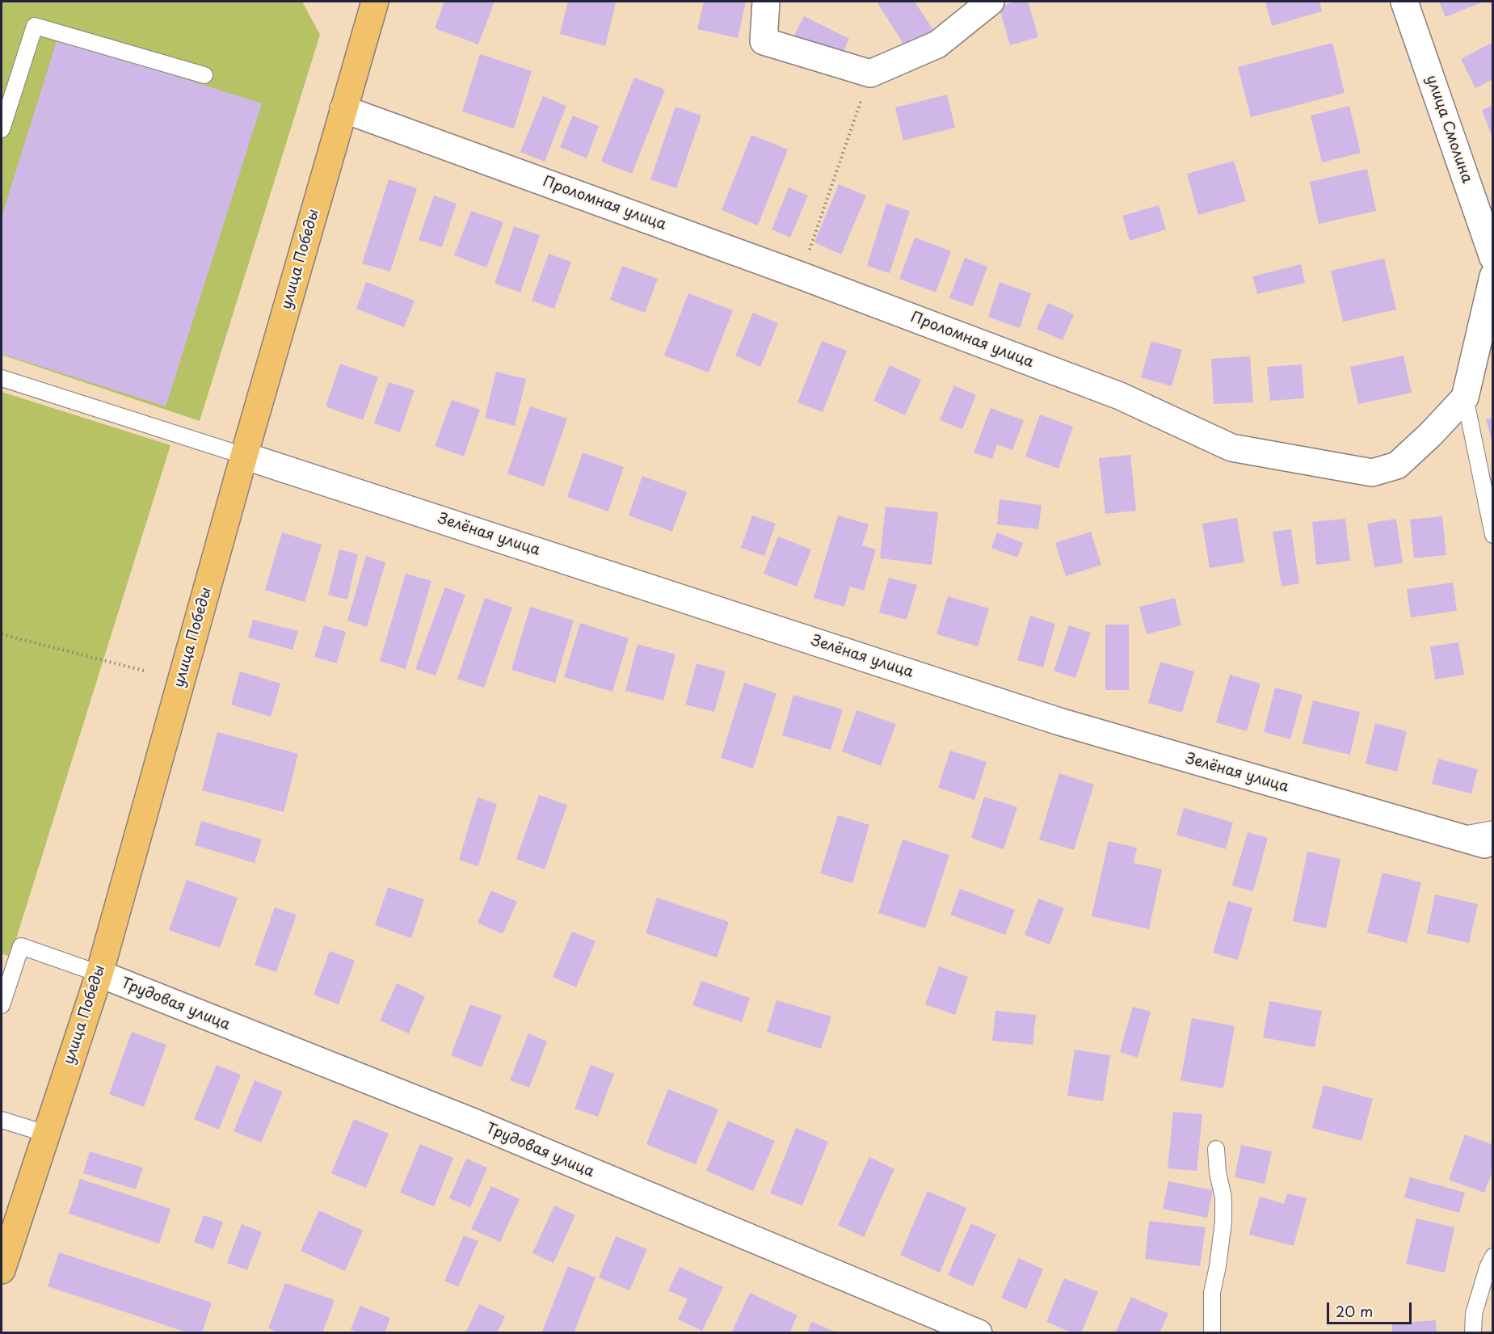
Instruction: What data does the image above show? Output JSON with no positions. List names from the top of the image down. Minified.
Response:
{"streets":{"main road":["улица Победы"],"street":["улица Смолина","Проломная улица","Зелёная улица","Трудовая улица"]},"crossings":[["Проломная улица","улица Победы"],["улица Победы","Зелёная улица"],["улица Победы","Трудовая улица"]],"scale_bar":"20 m"}
